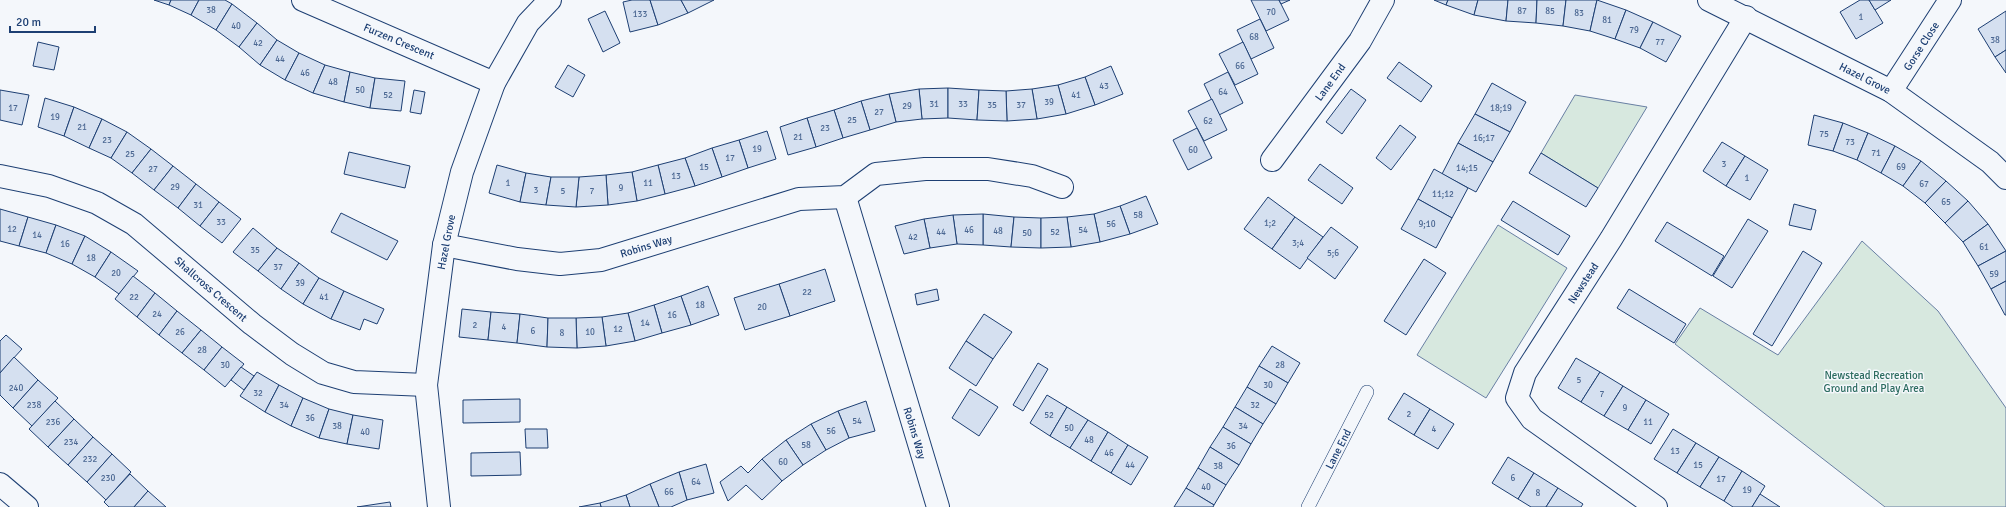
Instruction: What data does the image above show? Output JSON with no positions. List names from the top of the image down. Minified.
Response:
{"streets":{"street":["Furzen Crescent","Gorse Close","Hazel Grove","Lane End","Robins Way","Newstead","Shallcross Crescent"]},"crossings":[["Furzen Crescent","Hazel Grove"],["Gorse Close","Hazel Grove"],["Hazel Grove","Robins Way"],["Hazel Grove","Newstead"],["Hazel Grove","Shallcross Crescent"]],"parks":["Newstead Recreation Ground and Play Area"],"house_numbers":["38","87","85","70","83","133","1","81","40","79","68","38","77","42","44","66","46","48","43","50","64","52","41","39","31","33","35","37","29","17","18;19","27","19","25","62","21","23","75","21","16;17","23","73","19","60","71","25","17","3","15","69","14;15","27","13","1","1","11","67","29","9","3","5","7","11;12","65","31","58","33","1;2","56","9;10","12","46","54","48","44","52","50","14","42","3;4","16","61","35","5;6","18","37","20","59","39","22","22","41","18","20","24","16","14","2","4","12","6","26","10","8","28","30","28","5","30","240","32","7","238","34","32","9","2","52","36","54","236","11","38","34","50","4","56","40","48","234","58","36","13","46","232","60","44","15","38","230","6","17","64","40","19","66","8"],"scale_bar":"20 m"}
